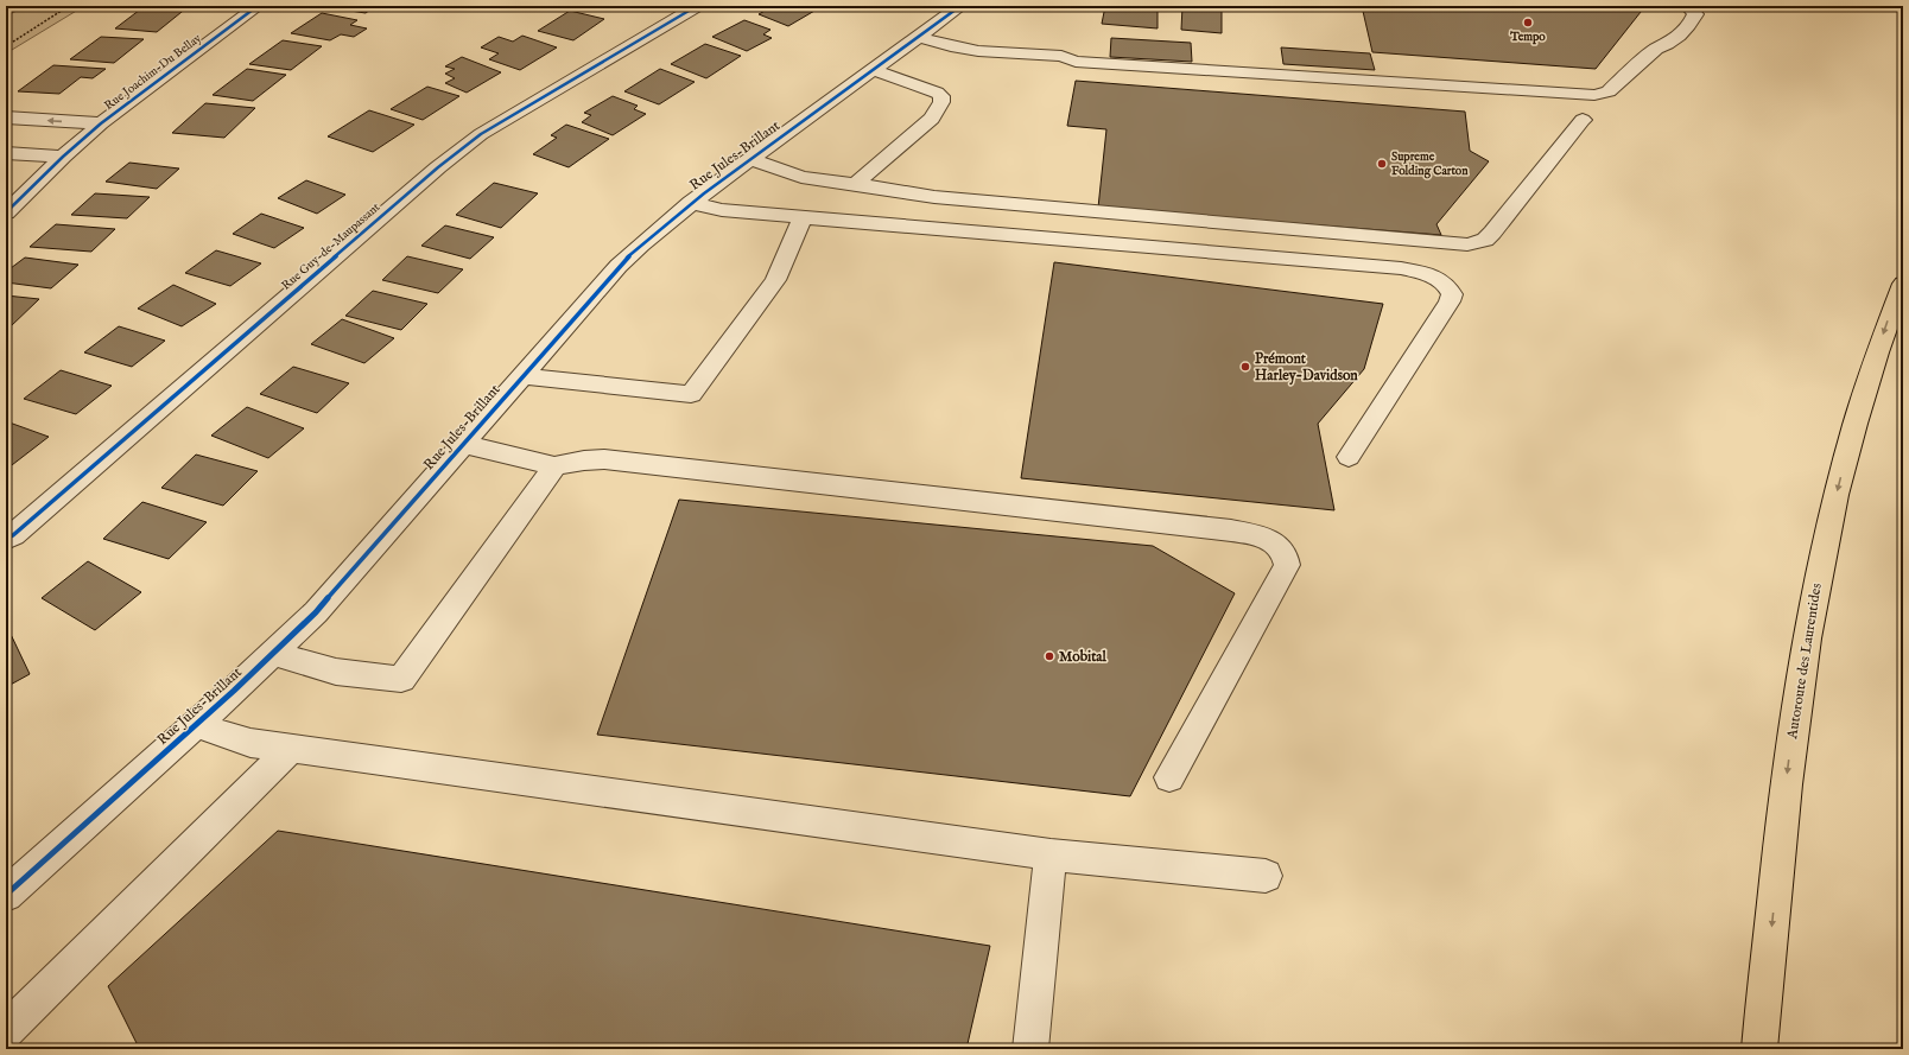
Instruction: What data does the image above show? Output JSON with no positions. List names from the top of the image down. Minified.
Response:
{"streets":{"highway":["Autoroute des Laurentides"],"street":["Rue Joachim-Du Bellay","Rue Jules-Brillant","Rue Guy-de-Maupassant"]},"one_way":["Autoroute des Laurentides"],"places":["Tempo","Supreme Folding Carton","Prémont Harley-Davidson","Mobital"]}
